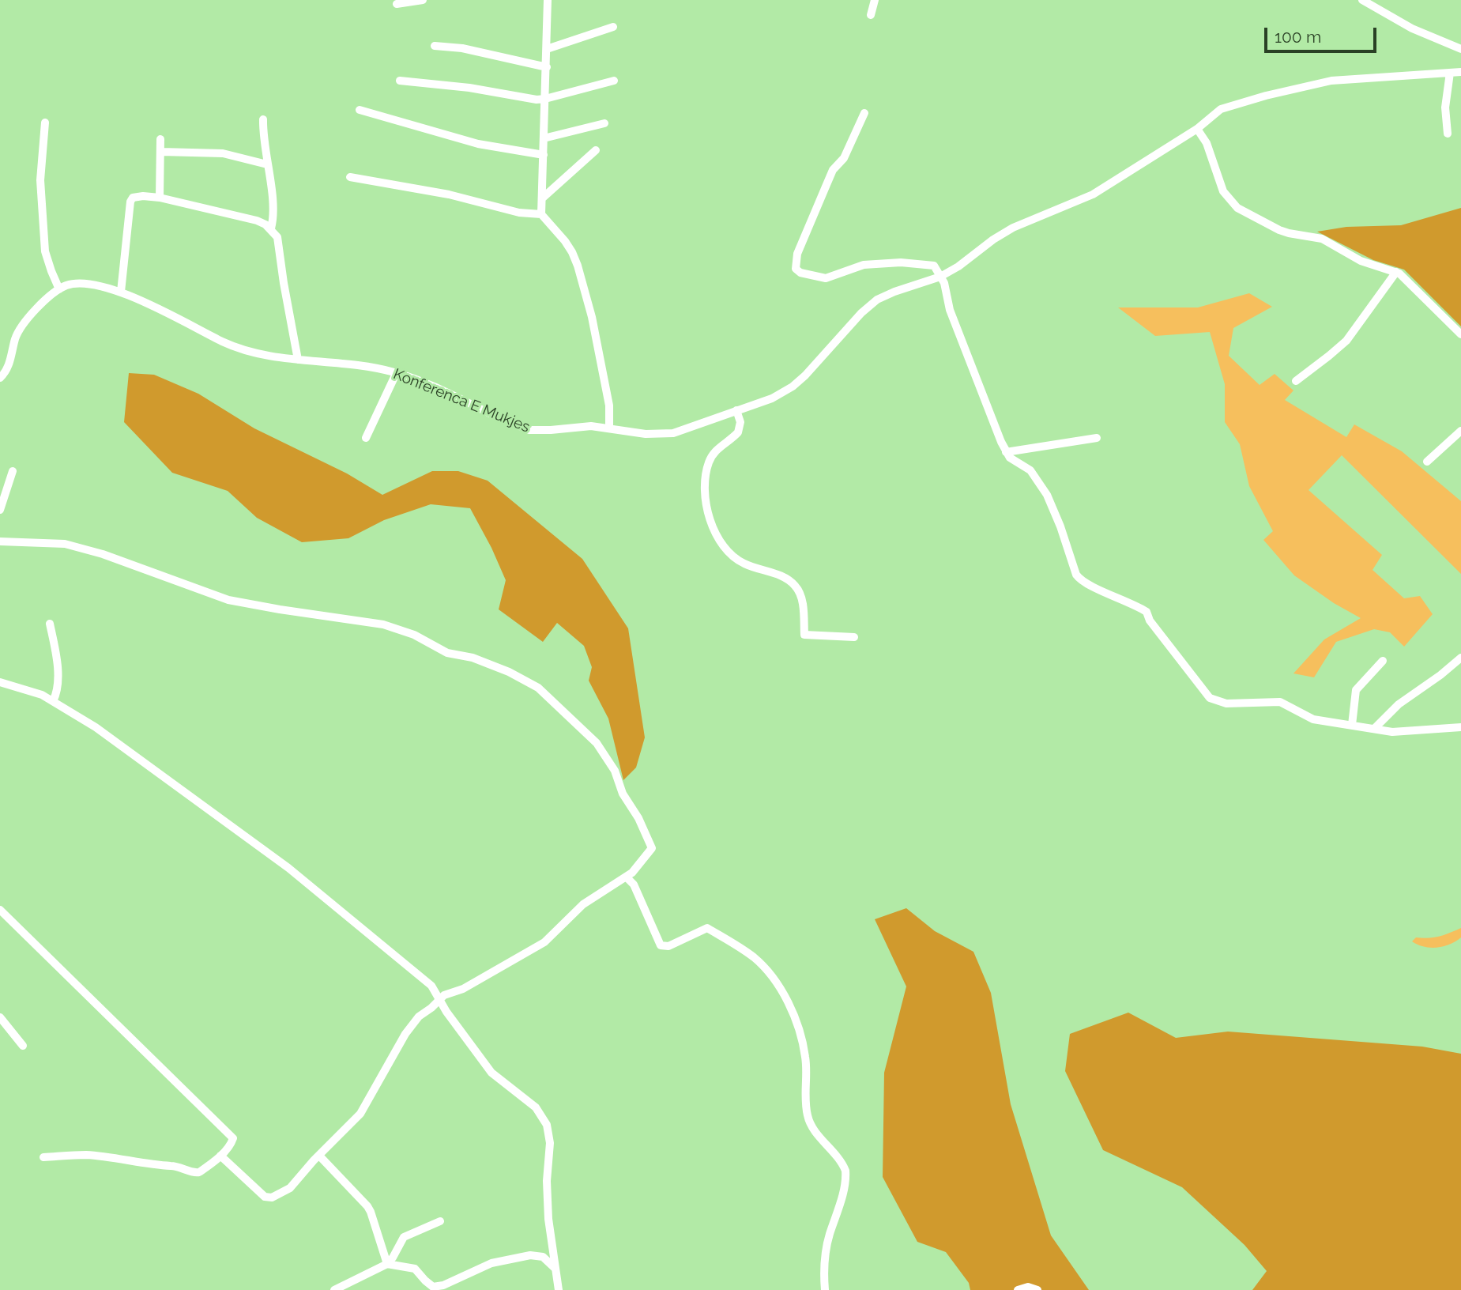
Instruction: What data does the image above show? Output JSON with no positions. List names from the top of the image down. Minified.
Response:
{"streets":{"street":["Konferenca E Mukjes"]},"scale_bar":"100 m"}
